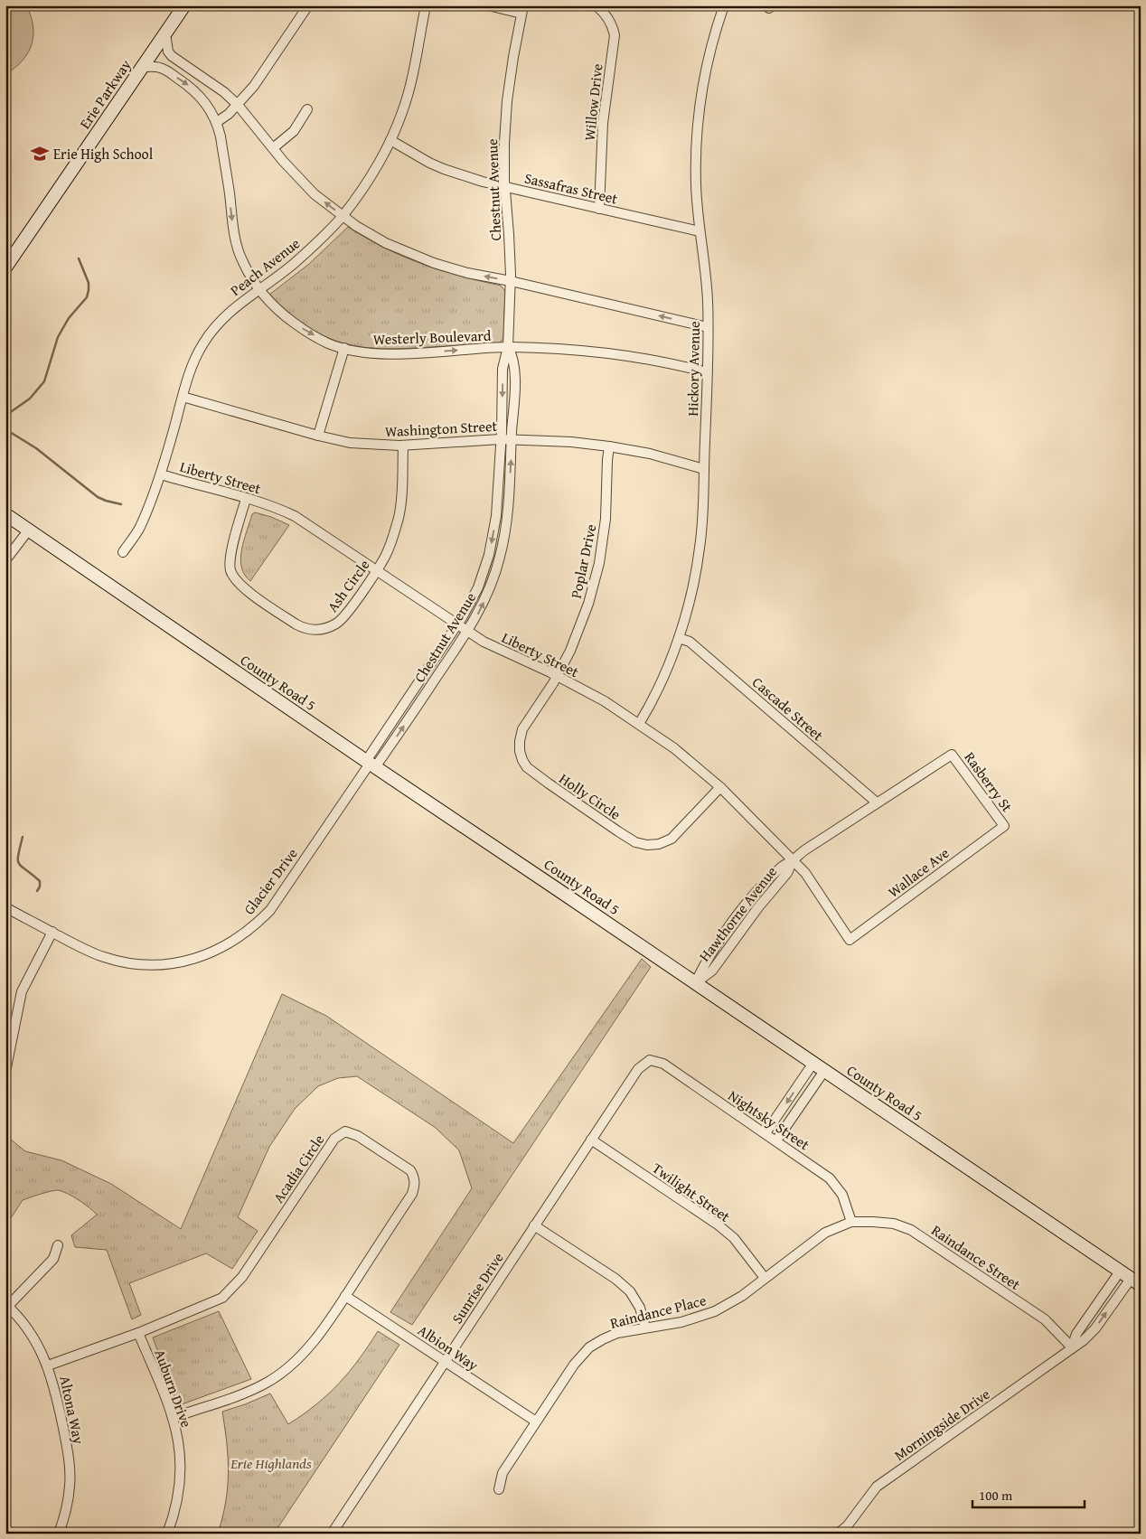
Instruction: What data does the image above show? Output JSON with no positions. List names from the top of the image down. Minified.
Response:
{"streets":{"street":["Erie Parkway","Willow Drive","Sassafras Street","Chestnut Avenue","Peach Avenue","Westerly Boulevard","Hickory Avenue","Washington Street","Liberty Street","Poplar Drive","Ash Circle","County Road 5","Cascade Street","Rasberry St","Holly Circle","Wallace Ave","Glacier Drive","Hawthorne Avenue","Nightsky Street","Acadia Circle","Twilight Street","Raindance Street","Sunrise Drive","Raindance Place","Albion Way","Auburn Drive","Altona Way","Morningside Drive"]},"crossings":[["Erie Parkway","Westerly Boulevard"],["Willow Drive","Sassafras Street"],["Sassafras Street","Chestnut Avenue"],["Sassafras Street","Peach Avenue"],["Sassafras Street","Hickory Avenue"],["Chestnut Avenue","Westerly Boulevard"],["Chestnut Avenue","Washington Street"],["Chestnut Avenue","Liberty Street"],["Chestnut Avenue","County Road 5"],["Chestnut Avenue","Glacier Drive"],["Peach Avenue","Westerly Boulevard"],["Peach Avenue","Washington Street"],["Peach Avenue","Liberty Street"],["Westerly Boulevard","Hickory Avenue"],["Hickory Avenue","Washington Street"],["Hickory Avenue","Liberty Street"],["Hickory Avenue","Cascade Street"],["Washington Street","Poplar Drive"],["Washington Street","Ash Circle"],["Liberty Street","Poplar Drive"],["Liberty Street","Ash Circle"],["Liberty Street","Holly Circle"],["Liberty Street","Wallace Ave"],["Liberty Street","Hawthorne Avenue"],["Poplar Drive","Holly Circle"],["County Road 5","Glacier Drive"],["County Road 5","Hawthorne Avenue"],["County Road 5","Morningside Drive"],["Cascade Street","Hawthorne Avenue"],["Rasberry St","Wallace Ave"],["Rasberry St","Hawthorne Avenue"],["Nightsky Street","Raindance Street"],["Nightsky Street","Sunrise Drive"],["Nightsky Street","Raindance Place"],["Acadia Circle","Albion Way"],["Acadia Circle","Auburn Drive"],["Acadia Circle","Altona Way"],["Twilight Street","Sunrise Drive"],["Twilight Street","Raindance Place"],["Raindance Street","Raindance Place"],["Raindance Street","Morningside Drive"],["Sunrise Drive","Albion Way"],["Raindance Place","Albion Way"]],"parks":["Erie Highlands"],"places":{"school or university":["Erie High School"]},"scale_bar":"100 m"}
